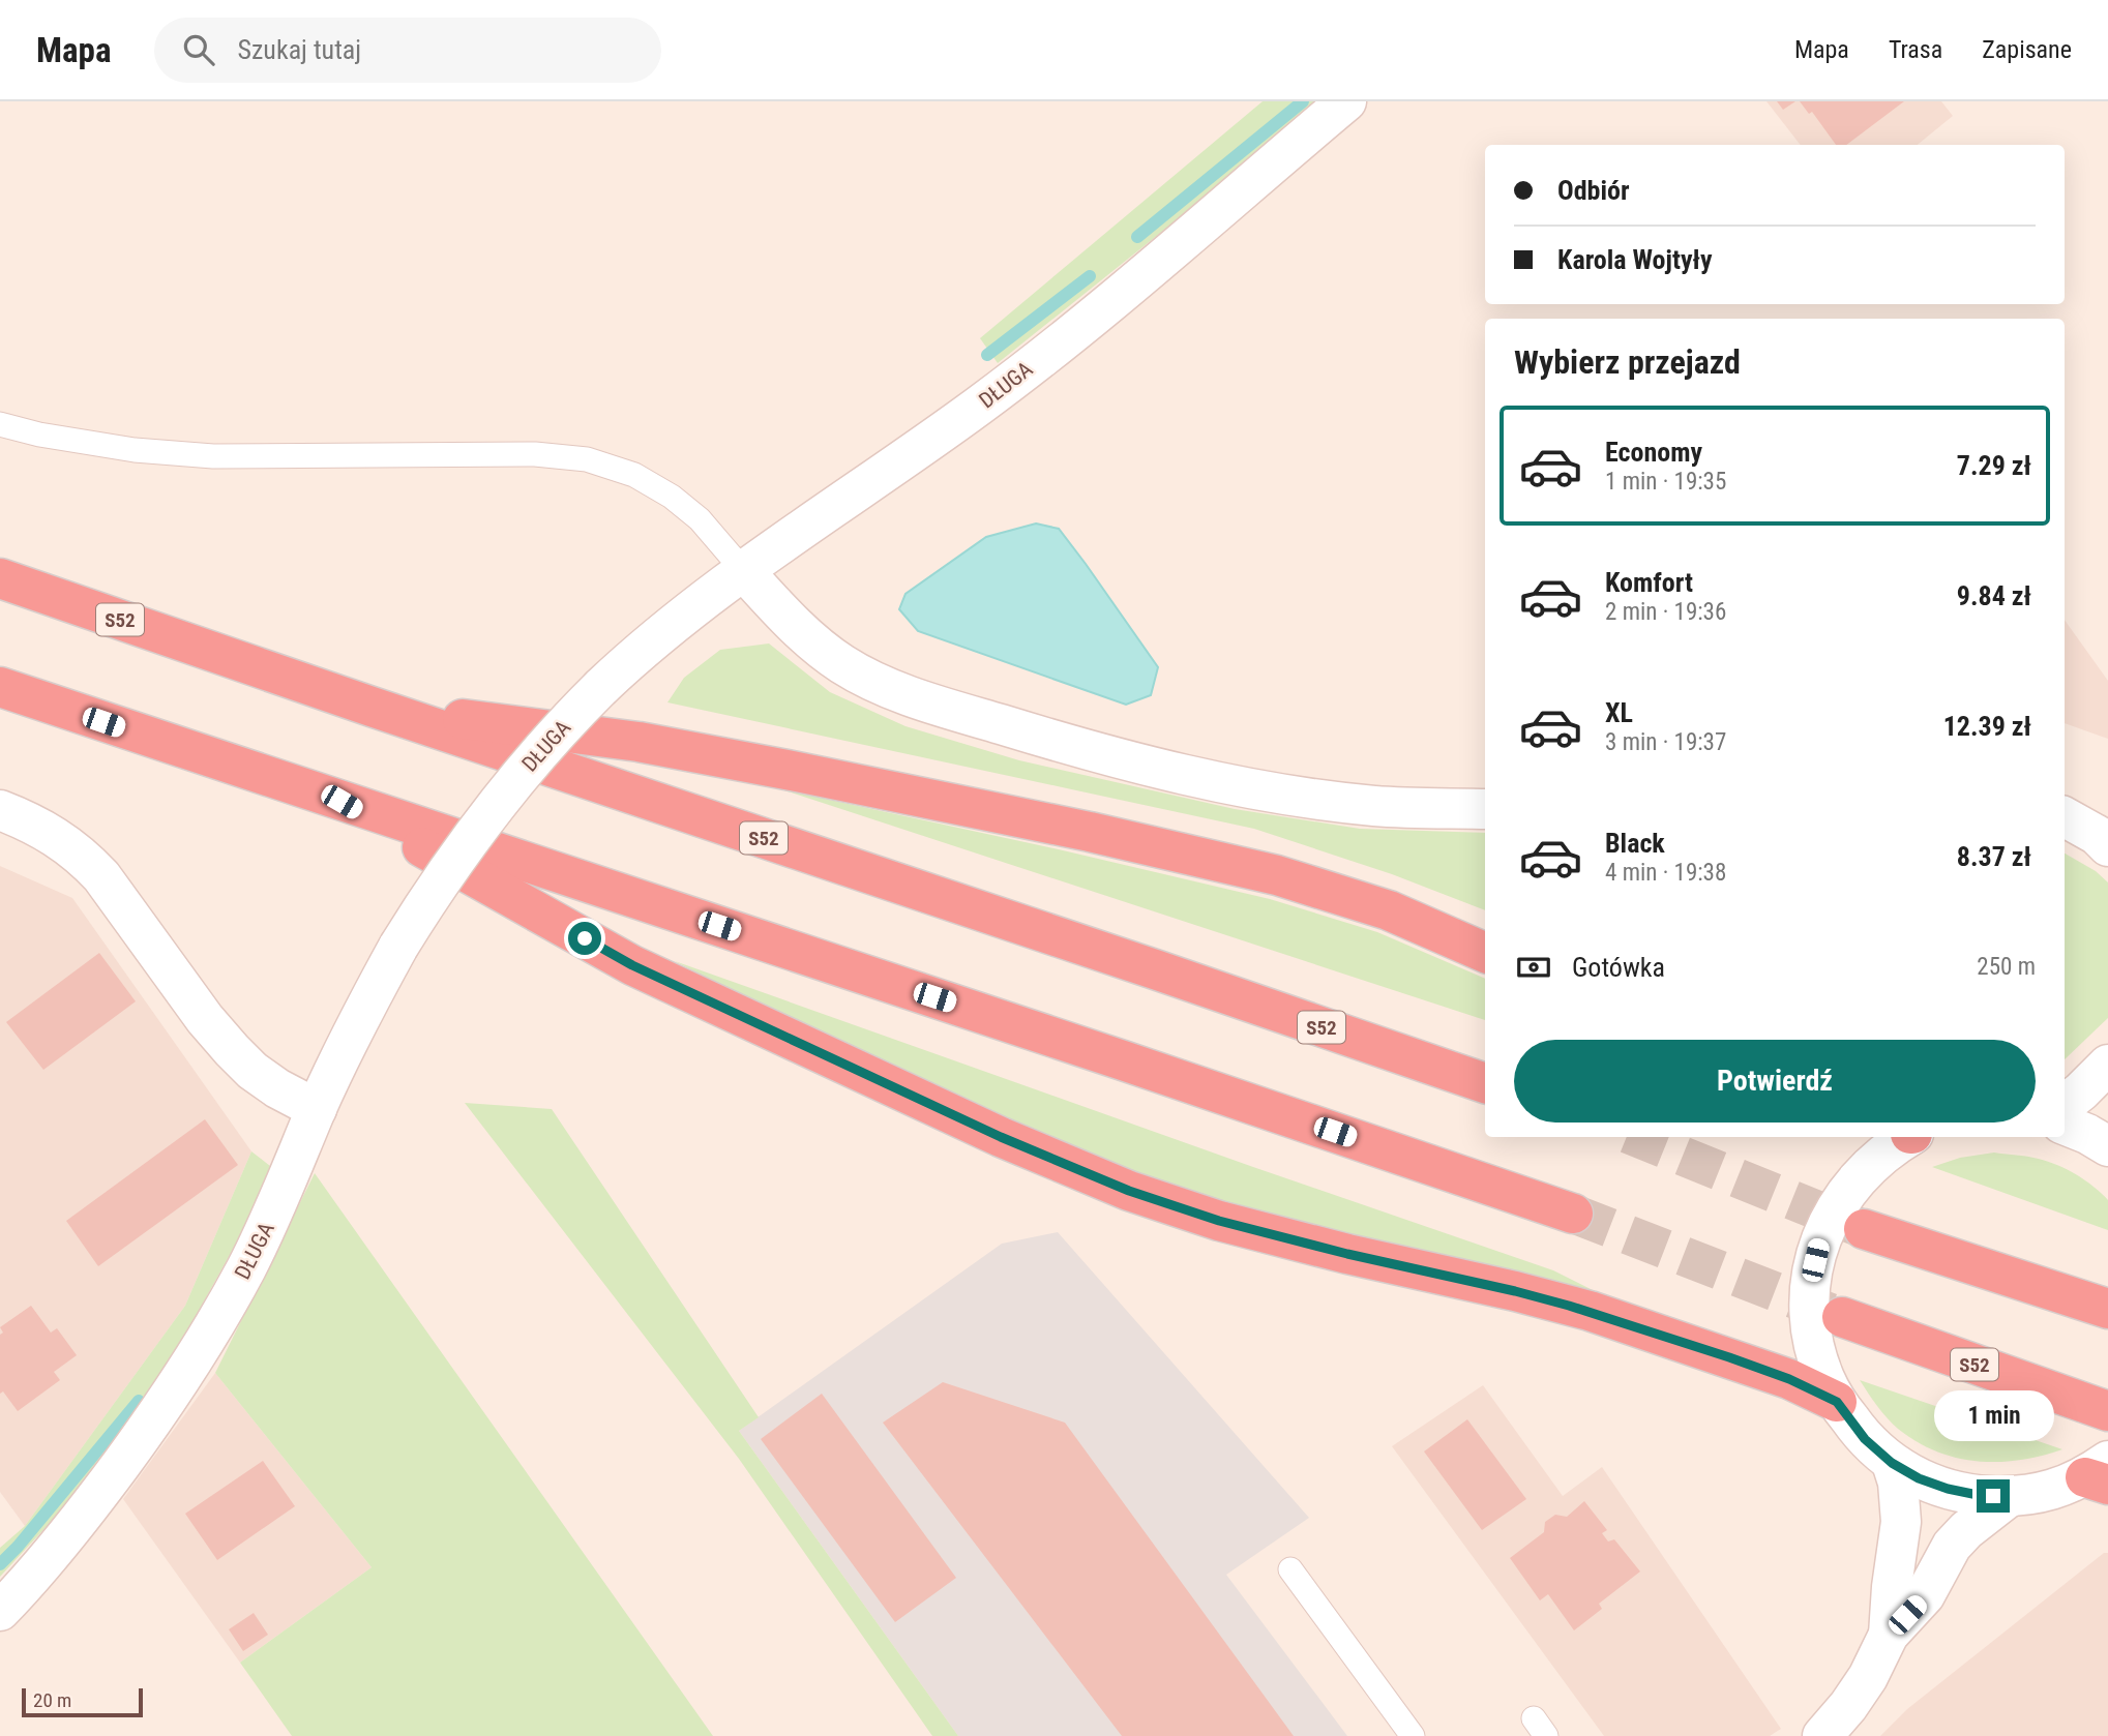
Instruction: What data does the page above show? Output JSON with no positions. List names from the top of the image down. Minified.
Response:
{"streets":{"highway":["S52"],"street":["DŁUGA"]},"scale_bar":"20 m","page":{"header":"Mapa","search":"Szukaj tutaj","nav":["Mapa","Trasa","Zapisane"],"banner":["Odbiór","Karola Wojtyły"],"heading":"Wybierz przejazd","list":[{"name":"Economy","note":"1 min · 19:35","value":"7.29 zł"},{"name":"Komfort","note":"2 min · 19:36","value":"9.84 zł"},{"name":"XL","note":"3 min · 19:37","value":"12.39 zł"},{"name":"Black","note":"4 min · 19:38","value":"8.37 zł"}],"pay":["Gotówka","250 m"],"buttons":"Potwierdź","bubble":"1 min","scale":"20 m"}}
